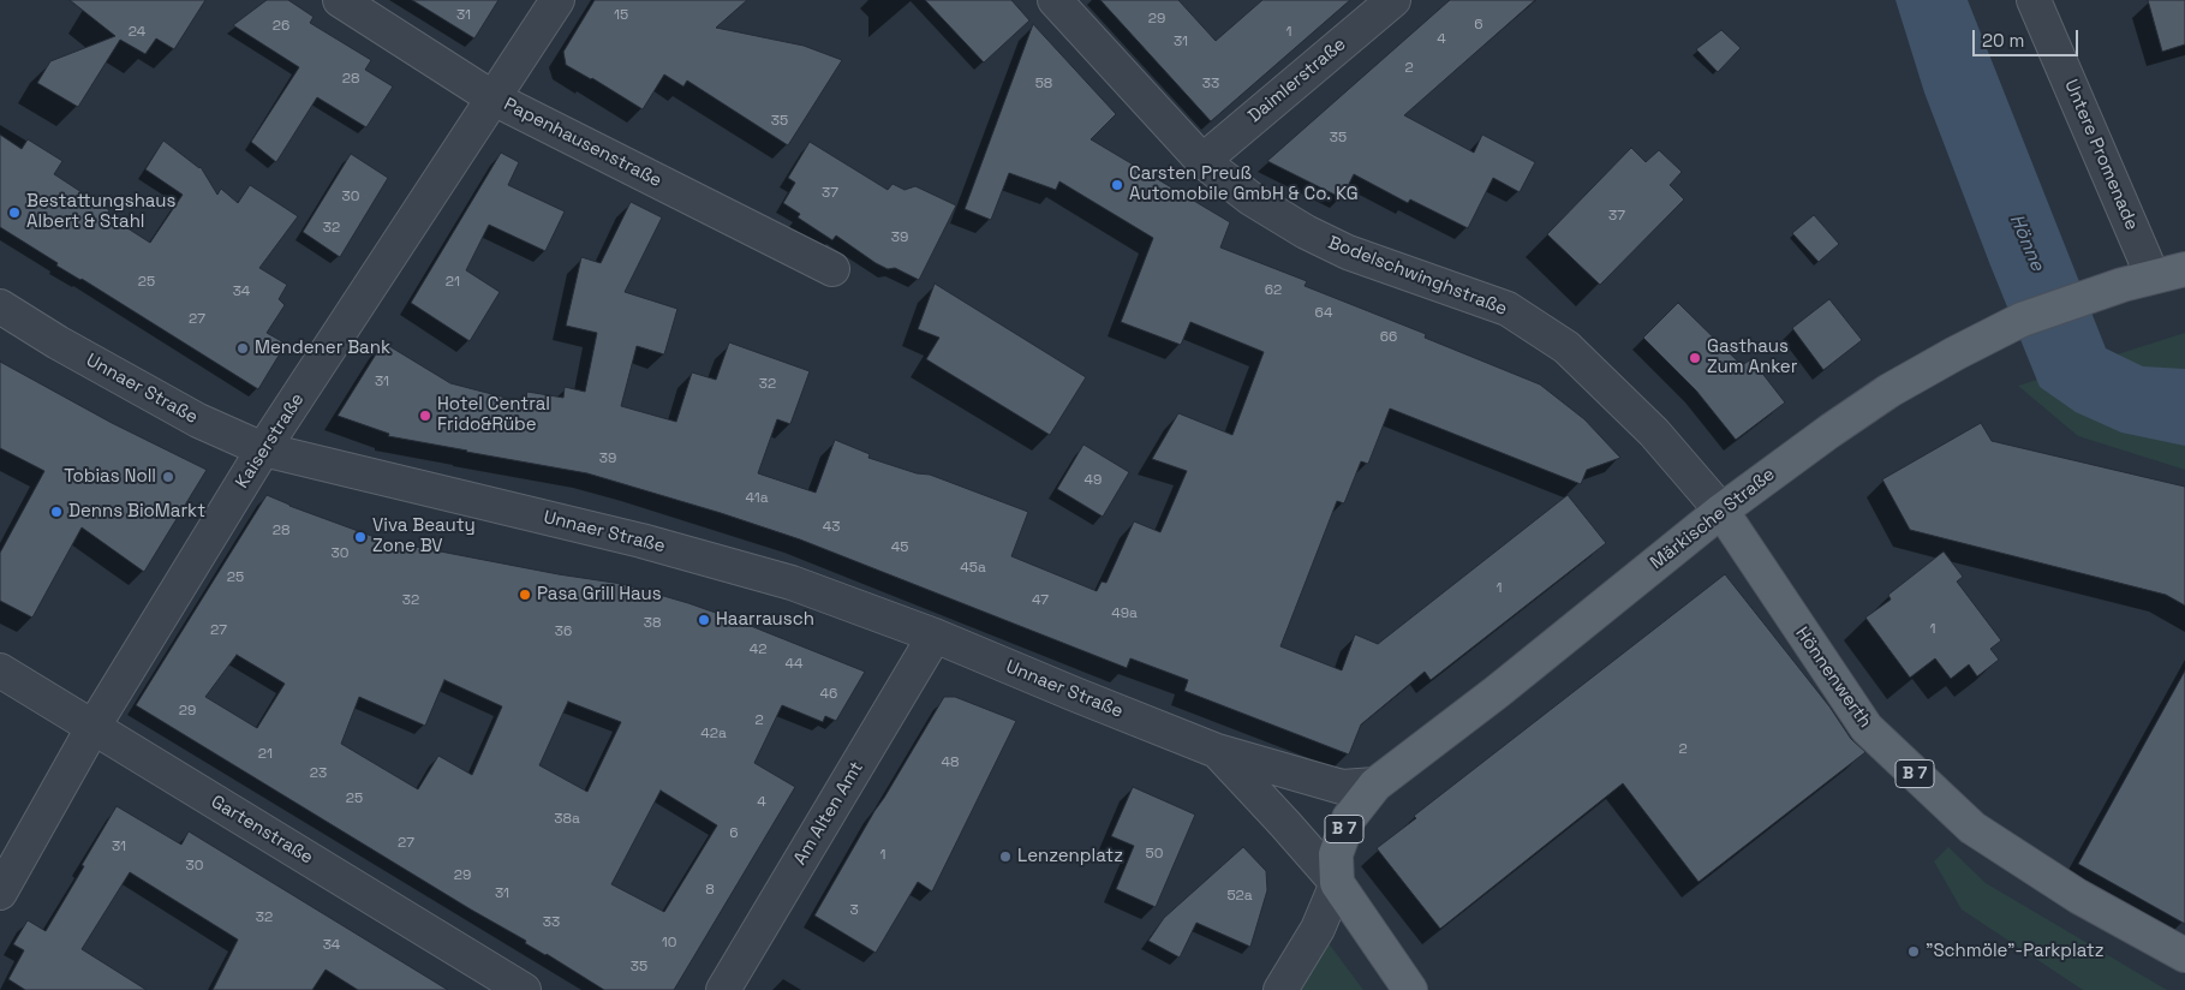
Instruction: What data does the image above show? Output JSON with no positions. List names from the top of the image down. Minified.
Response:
{"streets":{"main road":["Märkische Straße","Hönnenwerth","B 7"],"street":["Daimlerstraße","Papenhausenstraße","Untere Promenade","Bodelschwinghstraße","Unnaer Straße","Kaiserstraße","Am Alten Amt","Gartenstraße"]},"crossings":[["Daimlerstraße","Bodelschwinghstraße"],["Papenhausenstraße","Kaiserstraße"],["Untere Promenade","Märkische Straße"],["Bodelschwinghstraße","Märkische Straße"],["Bodelschwinghstraße","Hönnenwerth"],["Unnaer Straße","Kaiserstraße"],["Unnaer Straße","Märkische Straße"],["Unnaer Straße","Am Alten Amt"],["Kaiserstraße","Gartenstraße"],["Märkische Straße","Hönnenwerth"]],"water":["Hönne"],"places":["Carsten Preuß Automobile GmbH & Co. KG","Bestattungshaus Albert & Stahl","Mendener Bank","Gasthaus Zum Anker","Hotel Central Frido&Rübe","Tobias Noll","Denns BioMarkt","Viva Beauty Zone BV","Pasa Grill Haus","Haarrausch","Lenzenplatz","\"Schmöle\"-Parkplatz"],"house_numbers":["31","15","29","6","26","24","1","4","31","2","28","58","33","35","35","37","30","37","32","39","25","21","62","34","64","27","66","31","32","39","49","41a","43","28","45","30","45a","25","1","32","47","49a","38","1","27","36","42","44","46","29","2","42a","2","21","48","23","25","4","38a","6","27","31","50","1","30","29","8","31","52a","3","32","33","10","34","35"],"scale_bar":"20 m"}
